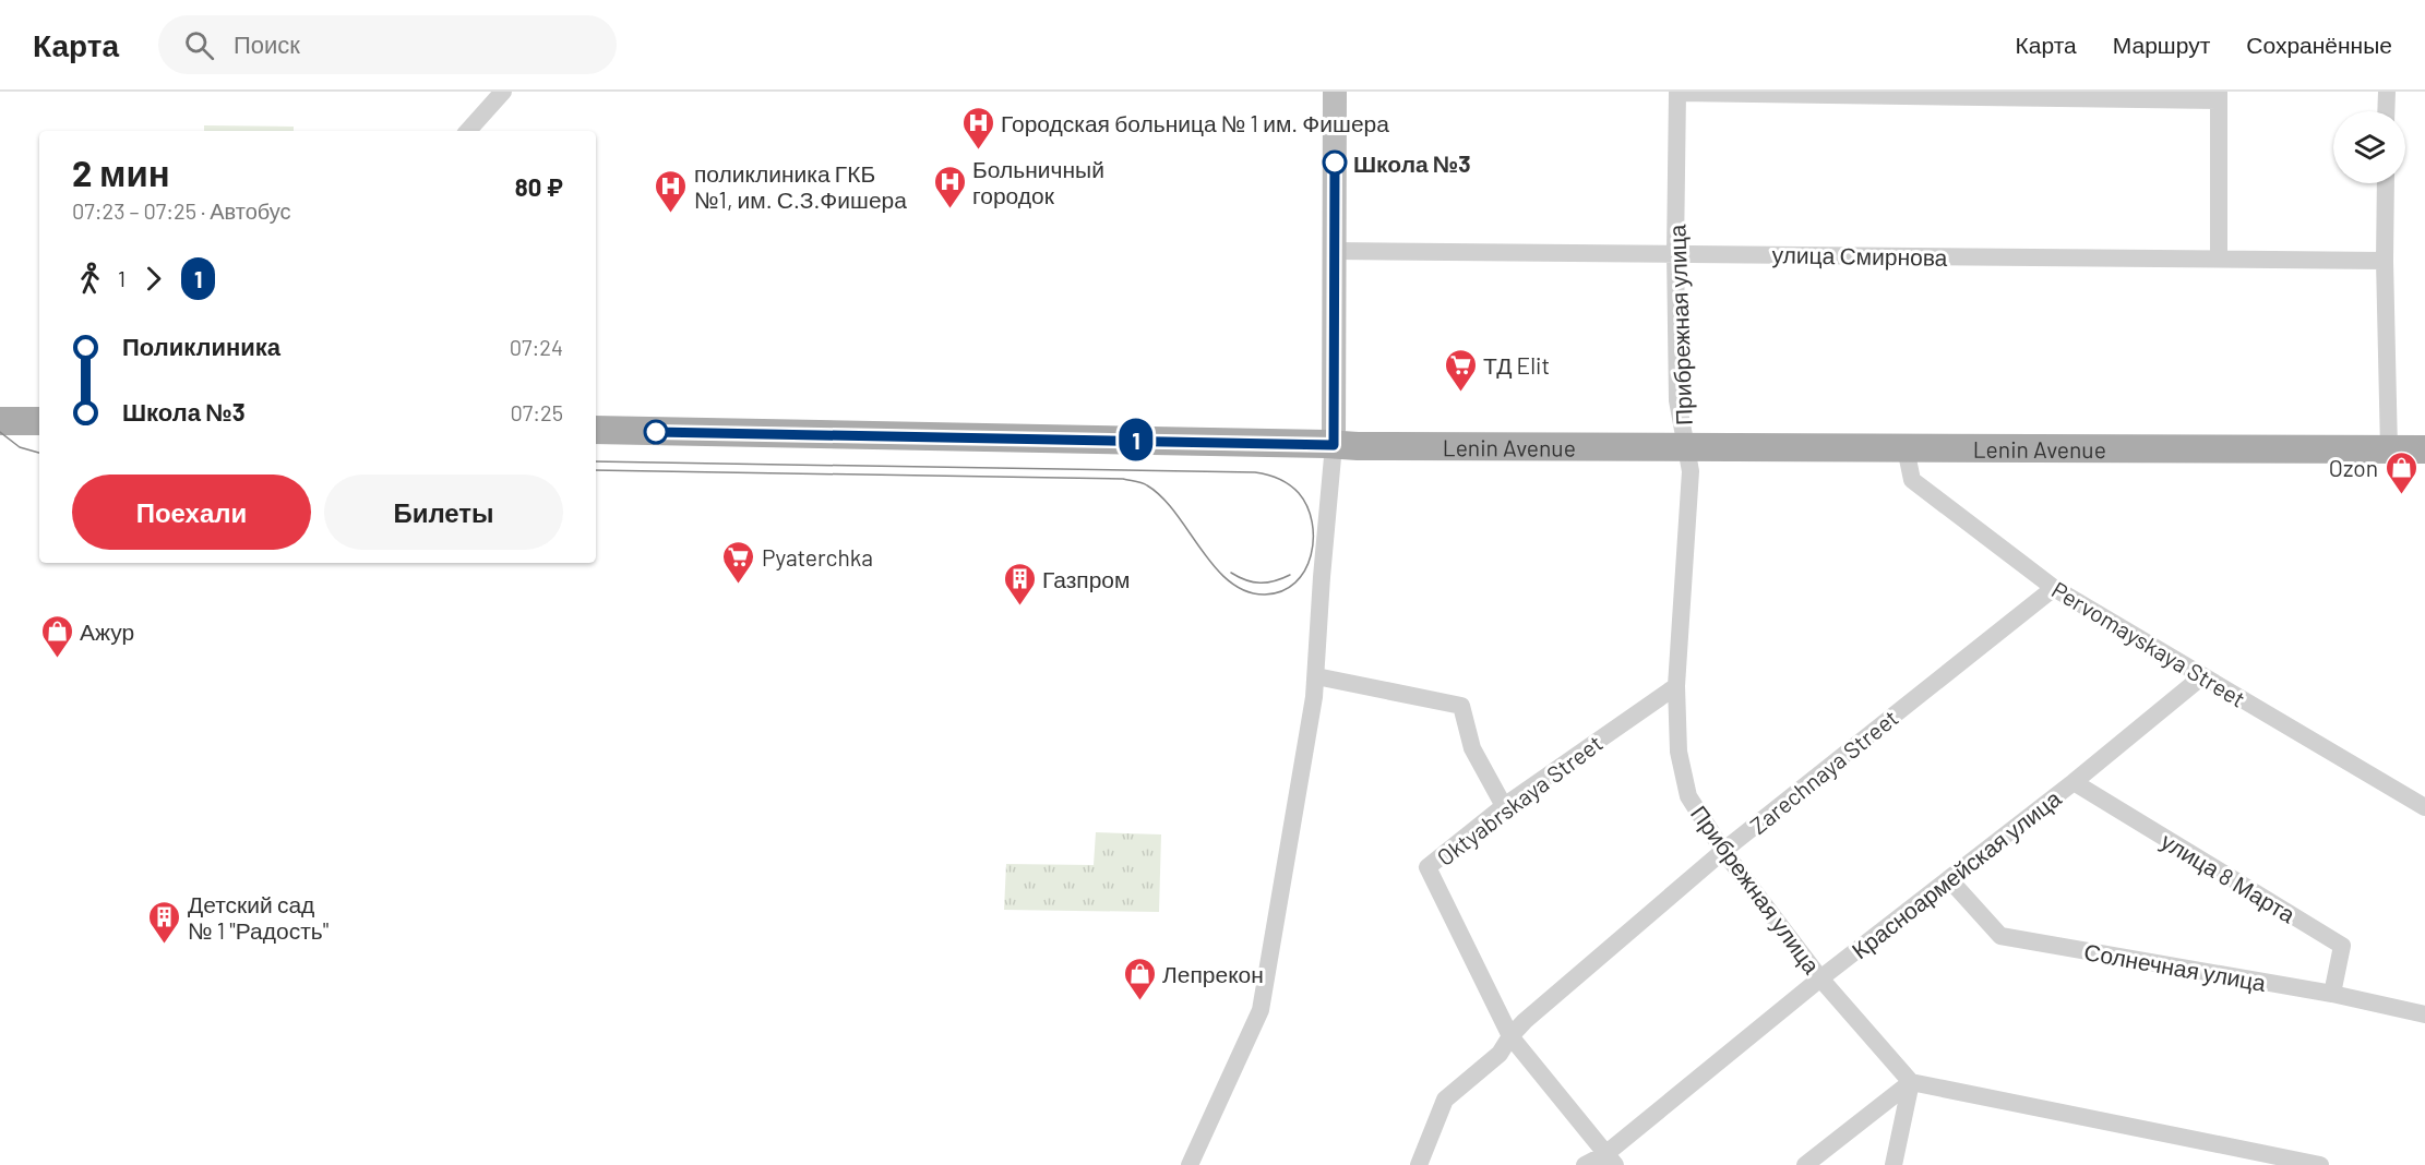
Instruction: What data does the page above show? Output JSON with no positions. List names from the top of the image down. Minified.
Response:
{"streets":{"main road":["Lenin Avenue"],"street":["улица Смирнова","Прибрежная улица","Pervomayskaya Street","Zarechnaya Street","Oktyabrskaya Street","Красноармейская улица","улица 8 Марта","Солнечная улица"]},"crossings":[["улица Смирнова","Прибрежная улица"],["Прибрежная улица","Lenin Avenue"],["Прибрежная улица","Zarechnaya Street"],["Прибрежная улица","Oktyabrskaya Street"],["Прибрежная улица","Красноармейская улица"],["Lenin Avenue","Pervomayskaya Street"],["Pervomayskaya Street","Zarechnaya Street"],["Pervomayskaya Street","Красноармейская улица"],["Zarechnaya Street","Oktyabrskaya Street"],["Oktyabrskaya Street","Красноармейская улица"],["Красноармейская улица","улица 8 Марта"],["Красноармейская улица","Солнечная улица"],["улица 8 Марта","Солнечная улица"]],"places":{"hospital":["Городская больница № 1 им. Фишера","Больничный городок","поликлиника ГКБ №1, им. С.З.Фишера"],"other":["Школа №3"],"supermarket":["ТД Elit","Pyaterchka"],"shop":["Ozon","Ажур","Лепрекон"],"building":["Газпром","Детский сад № 1 \"Радость\""]},"lines":["bus line 1"],"page":{"header":"Карта","search":"Поиск","nav":["Карта","Маршрут","Сохранённые"],"on_map":"1","heading":["2 мин","07:23 – 07:25 · Автобус","80 ₽"],"legs":["1","1"],"list":[{"name":"Поликлиника","value":"07:24"},{"name":"Школа №3","value":"07:25"}],"buttons":["Поехали","Билеты"]}}
